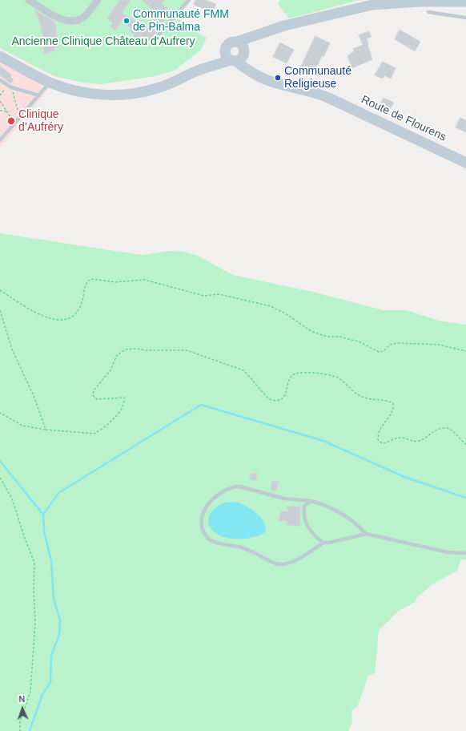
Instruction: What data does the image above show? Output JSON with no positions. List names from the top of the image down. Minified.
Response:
{"streets":{"street":["Route de Flourens"]},"parks":["Ancienne Clinique Château d'Aufrery"],"places":["Communauté FMM de Pin-Balma","Communauté Religieuse","Clinique d’Aufréry"],"north":"top"}
